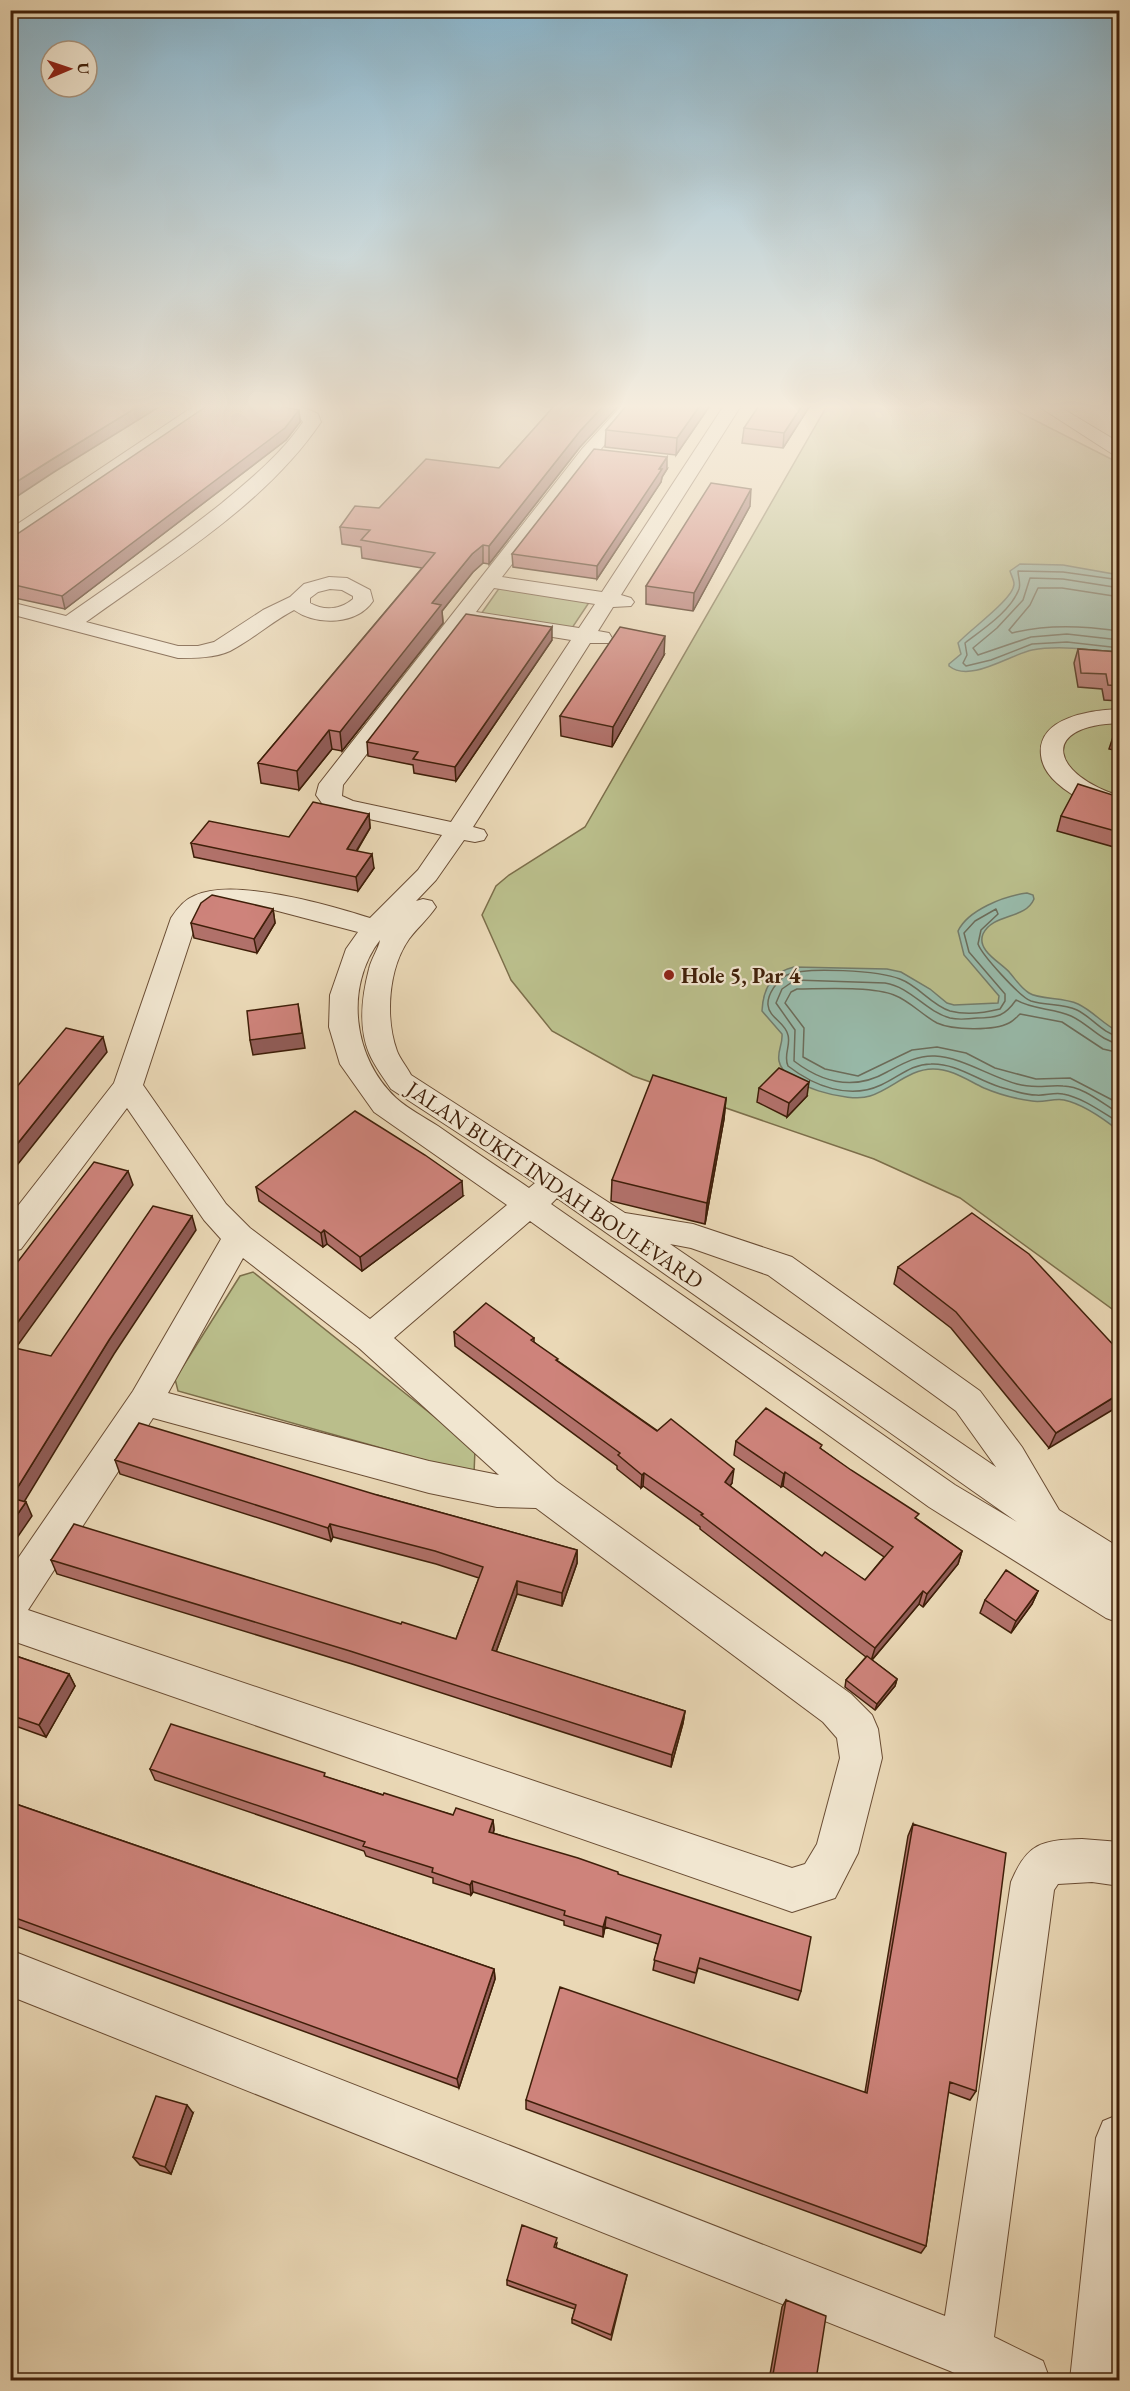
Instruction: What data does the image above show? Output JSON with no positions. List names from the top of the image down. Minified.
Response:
{"streets":{"street":["JALAN BUKIT INDAH BOULEVARD"]},"places":["Hole 5, Par 4"],"north":"right"}
